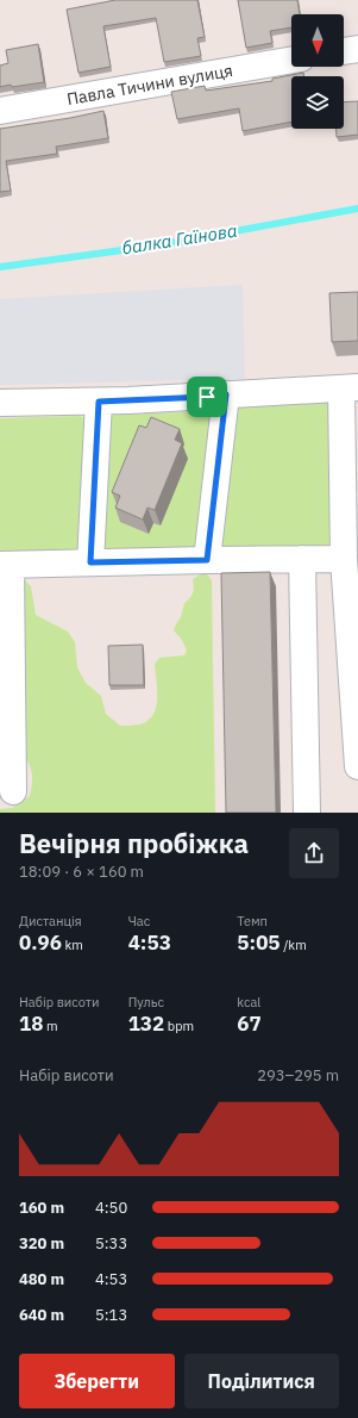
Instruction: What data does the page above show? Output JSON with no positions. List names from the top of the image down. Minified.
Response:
{"streets":{"street":["Павла Тичини вулиця"]},"water":["балка Гаїнова"],"north":"bottom","page":{"heading":["Вечірня пробіжка","18:09 · 6 × 160 m"],"stats":[["Дистанція","0.96 km"],["Час","4:53"],["Темп","5:05 /km"],["Набір висоти","18 m"],["Пульс","132 bpm"],["kcal","67"]],"chart":["Набір висоти","293–295 m"],"list":[{"name":"160 m","note":"4:50"},{"name":"320 m","note":"5:33"},{"name":"480 m","note":"4:53"},{"name":"640 m","note":"5:13"}],"buttons":["Зберегти","Поділитися"]}}
